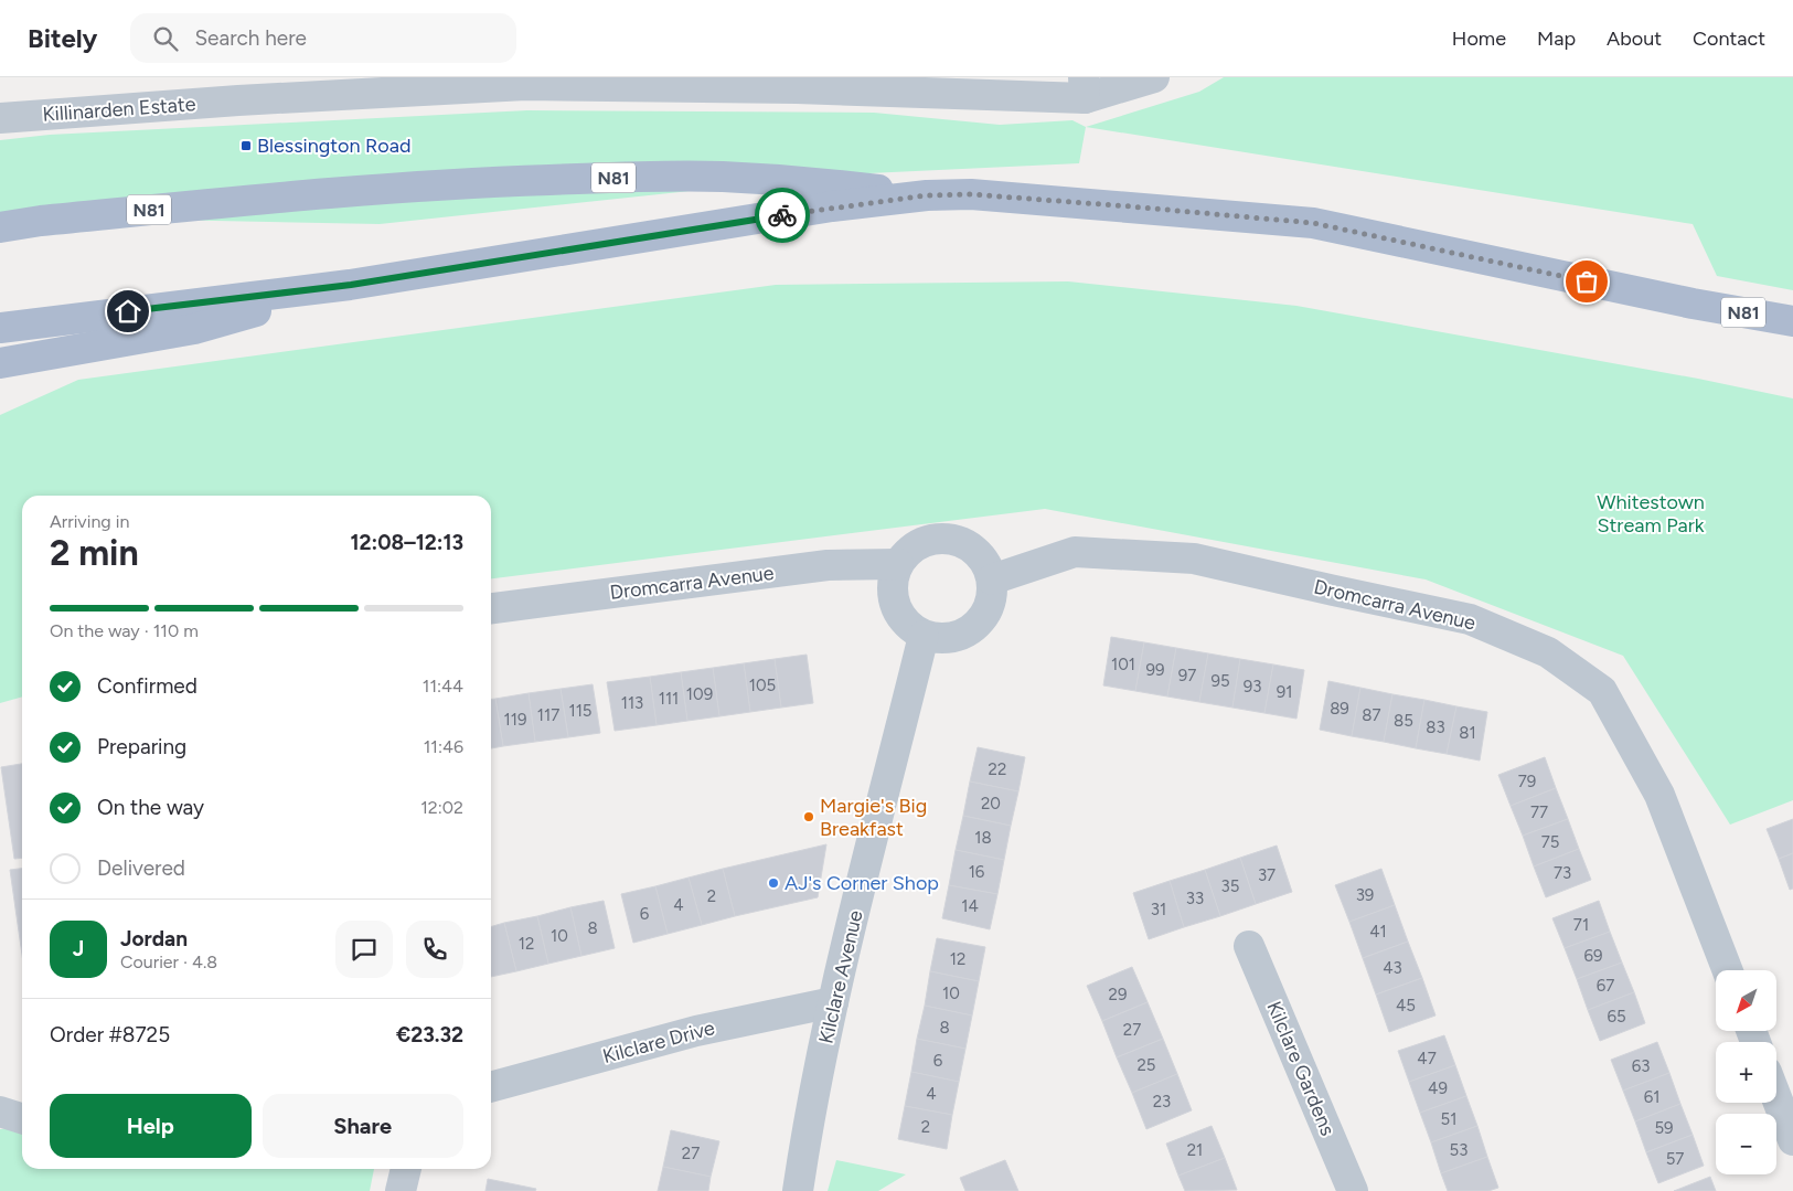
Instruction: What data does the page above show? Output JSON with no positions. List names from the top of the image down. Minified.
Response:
{"streets":{"main road":["N81"],"street":["Killinarden Estate","Dromcarra Avenue","Kilclare Avenue","Kilclare Drive","Kilclare Gardens"]},"crossings":[["Dromcarra Avenue","Kilclare Avenue"],["Kilclare Avenue","Kilclare Drive"]],"parks":["Whitestown Stream Park"],"places":{"transit":["Blessington Road"],"other":["Margie's Big Breakfast","AJ's Corner Shop"]},"house_numbers":["101","99","97","95","105","93","91","109","111","113","89","115","117","87","119","85","83","81","22","79","20","77","18","75","16","73","37","35","39","2","33","4","14","31","6","71","8","41","10","12","69","12","43","67","10","29","45","65","8","27","47","6","25","63","49","4","61","23","51","2","59","21","53","27","57"],"north":"bottom left","page":{"header":"Bitely","search":"Search here","nav":["Home","Map","About","Contact"],"heading":["2 min","Arriving in","12:08–12:13"],"panel":["Jordan","Courier · 4.8","Order #8725","€23.32"],"bar":"On the way · 110 m","list":[["Confirmed","11:44"],["Preparing","11:46"],["On the way","12:02"],"Delivered"],"round":"J","map_buttons":["+","−"],"buttons":["Help","Share"]}}
